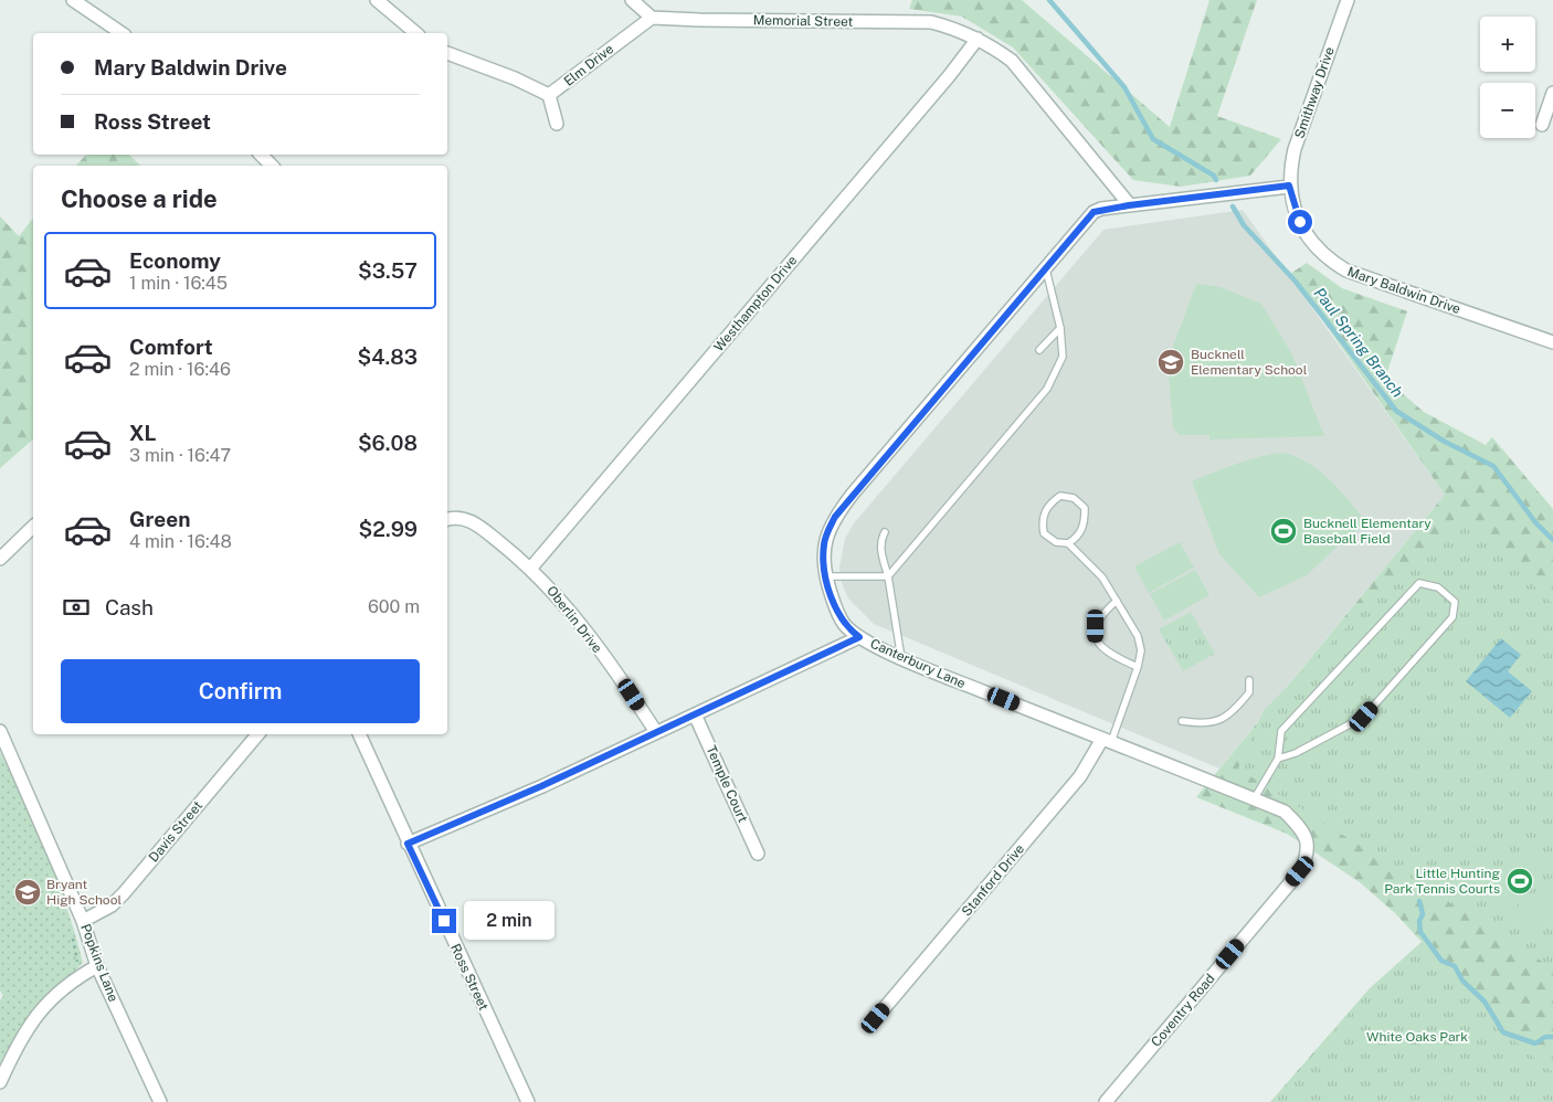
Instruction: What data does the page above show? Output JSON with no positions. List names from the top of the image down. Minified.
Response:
{"streets":{"street":["Memorial Street","Elm Drive","Smithway Drive","Mary Baldwin Drive","Westhampton Drive","Oberlin Drive","Canterbury Lane","Temple Court","Davis Street","Stanford Drive","Popkins Lane","Ross Street","Coventry Road"]},"crossings":[["Memorial Street","Elm Drive"],["Memorial Street","Westhampton Drive"],["Smithway Drive","Mary Baldwin Drive"],["Westhampton Drive","Oberlin Drive"],["Oberlin Drive","Canterbury Lane"],["Canterbury Lane","Temple Court"],["Canterbury Lane","Stanford Drive"],["Canterbury Lane","Ross Street"],["Canterbury Lane","Coventry Road"],["Davis Street","Popkins Lane"]],"water":["Paul Spring Branch"],"parks":["White Oaks Park"],"places":{"school or university":["Bucknell Elementary School","Bryant High School"],"sports":["Bucknell Elementary Baseball Field","Little Hunting Park Tennis Courts"]},"page":{"map_buttons":["+","−"],"banner":["Mary Baldwin Drive","Ross Street"],"heading":"Choose a ride","list":[{"name":"Economy","note":"1 min · 16:45","value":"$3.57"},{"name":"Comfort","note":"2 min · 16:46","value":"$4.83"},{"name":"XL","note":"3 min · 16:47","value":"$6.08"},{"name":"Green","note":"4 min · 16:48","value":"$2.99"}],"pay":["Cash","600 m"],"buttons":"Confirm","bubble":"2 min"}}
